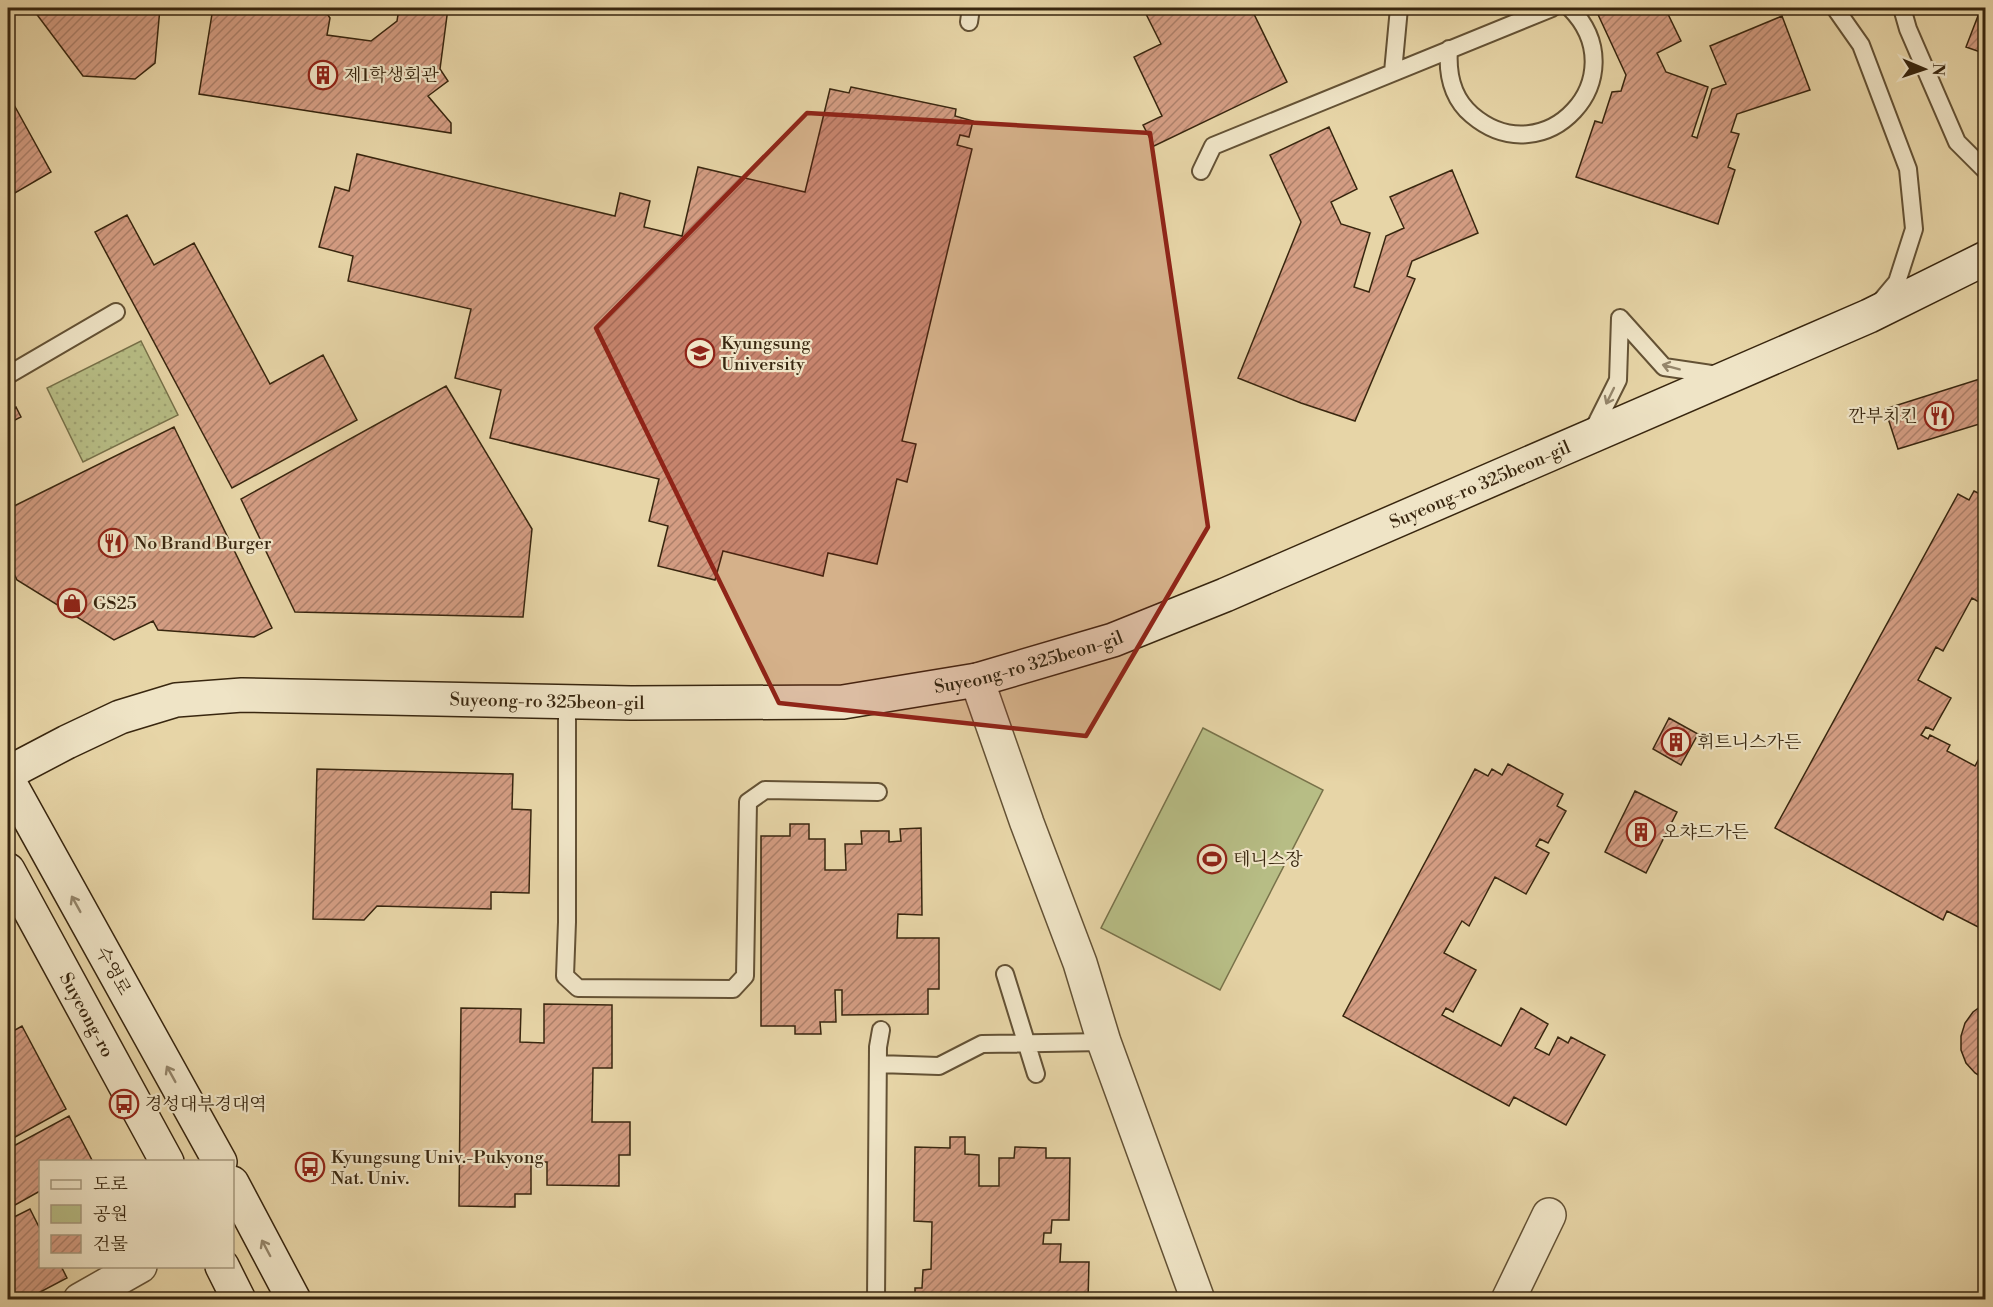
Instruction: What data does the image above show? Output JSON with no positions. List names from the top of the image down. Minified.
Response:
{"streets":{"street":["Suyeong-ro 325beon-gil","수영로","Suyeong-ro"]},"one_way":["수영로"],"places":{"building":["제1학생회관","휘트니스가든","오챠드가든"],"school or university":["Kyungsung University"],"restaurant":["깐부치킨","No Brand Burger"],"shop":["GS25"],"sports":["테니스장"],"bus stop":["경성대부경대역","Kyungsung Univ.-Pukyong Nat. Univ."]},"legend":["도로","공원","건물"],"north":"right"}
